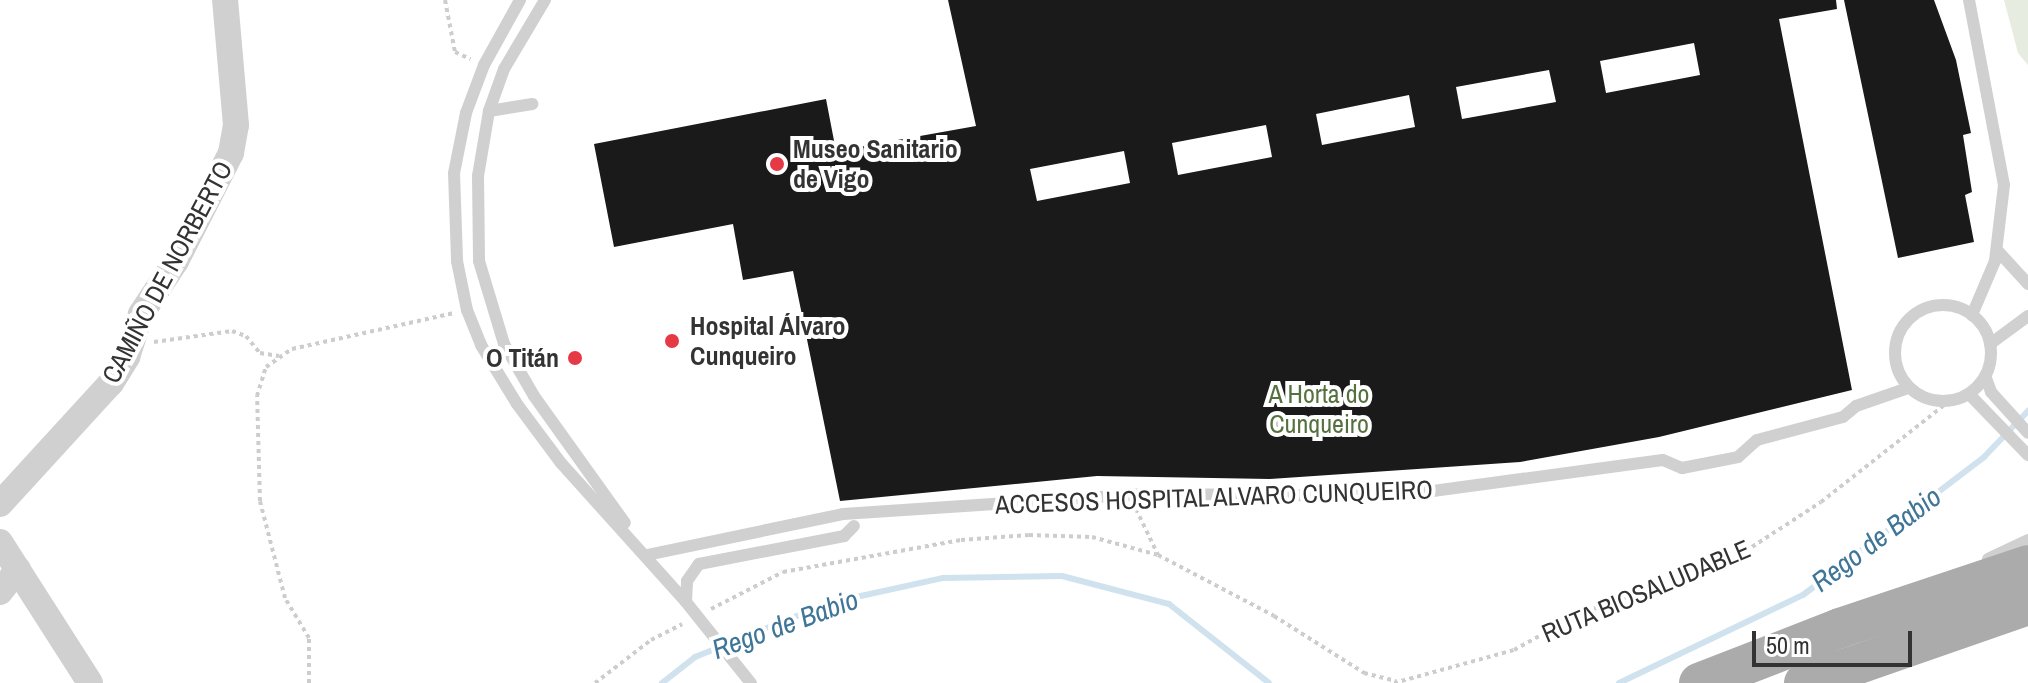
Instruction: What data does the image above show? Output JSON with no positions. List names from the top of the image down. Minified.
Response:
{"streets":{"street":["CAMIÑO DE NORBERTO"],"lane":["ACCESOS HOSPITAL ALVARO CUNQUEIRO"],"path":["RUTA BIOSALUDABLE"]},"crossings":[["ACCESOS HOSPITAL ALVARO CUNQUEIRO","RUTA BIOSALUDABLE"]],"water":["Rego de Babio"],"parks":["A Horta do Cunqueiro"],"places":["Museo Sanitario de Vigo","Hospital Álvaro Cunqueiro","O Titán"],"scale_bar":"50 m"}
